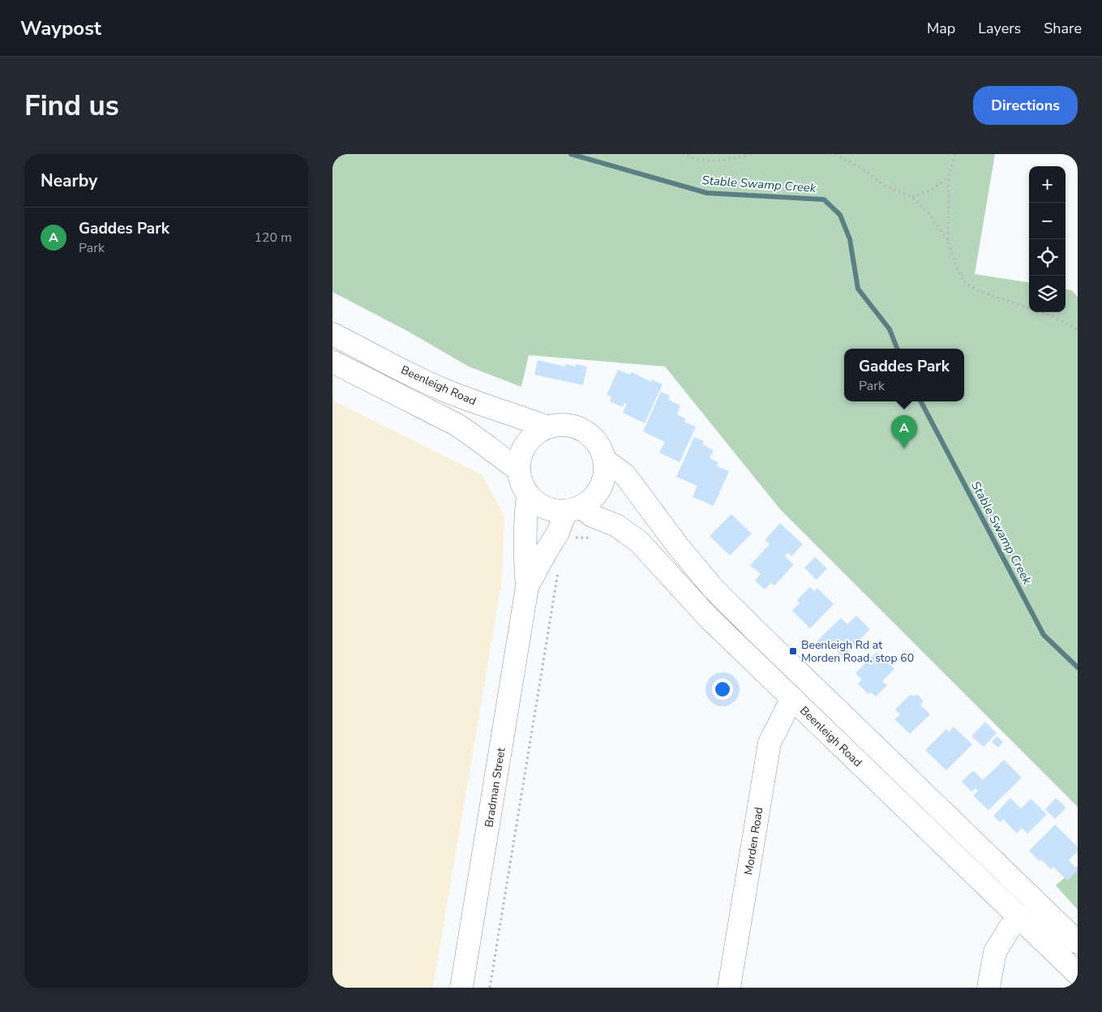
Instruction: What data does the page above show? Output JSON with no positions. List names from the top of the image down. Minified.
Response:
{"streets":{"main road":["Beenleigh Road","Bradman Street","Morden Road"]},"crossings":[["Beenleigh Road","Bradman Street"],["Beenleigh Road","Morden Road"]],"water":["Stable Swamp Creek"],"places":{"transit":["Beenleigh Rd at Morden Road, stop 60"]},"page":{"header":"Waypost","nav":["Map","Layers","Share"],"buttons":"Directions","title":"Find us","heading":"Nearby","map_buttons":["+","−"],"list":[{"mark":"A","name":"Gaddes Park","note":"Park","value":"120 m"}],"popup":["Gaddes Park","Park"],"pins":"A"}}
